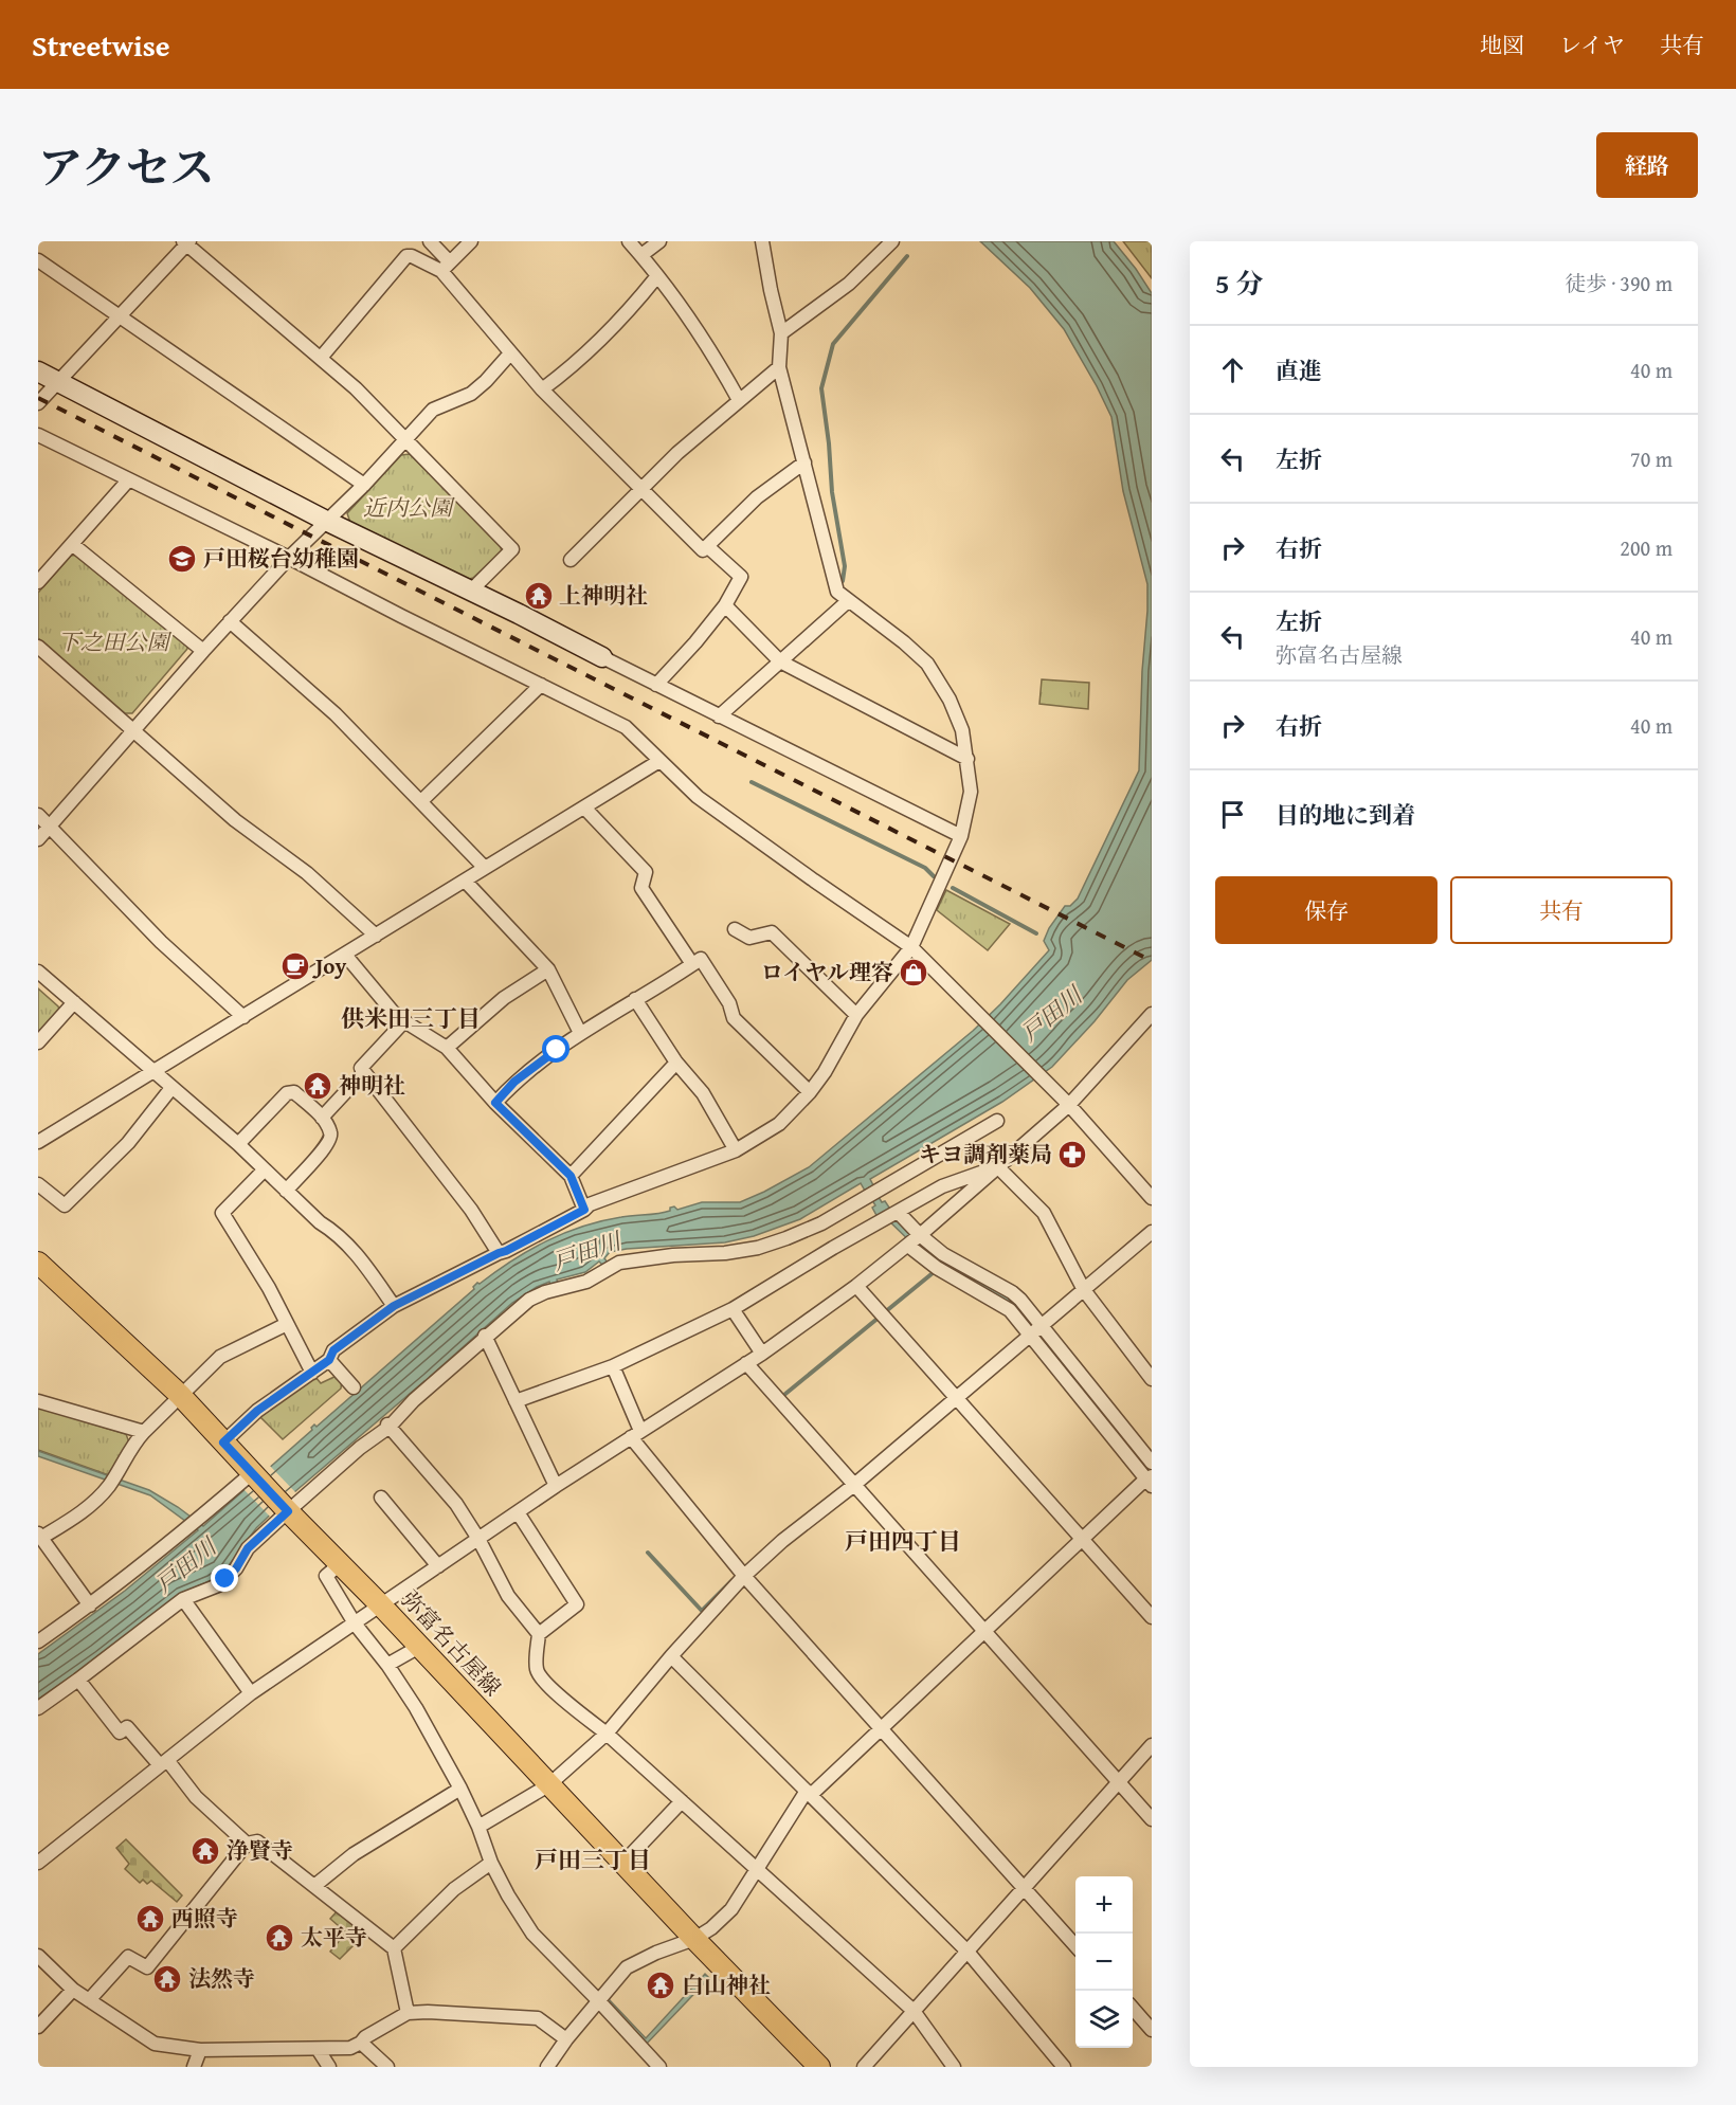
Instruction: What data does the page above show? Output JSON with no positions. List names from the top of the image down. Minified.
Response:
{"streets":{"main road":["弥富名古屋線"]},"districts":["供米田三丁目","戸田四丁目","戸田三丁目"],"water":["戸田川"],"parks":["近内公園","下之田公園"],"places":{"school or university":["戸田桜台幼稚園"],"temple":["上神明社","神明社","浄賢寺","西照寺","太平寺","法然寺","白山神社"],"cafe":["Joy"],"shop":["ロイヤル理容"],"pharmacy":["キヨ調剤薬局"]},"page":{"header":"Streetwise","nav":["地図","レイヤ","共有"],"title":"アクセス","buttons":["経路",["保存","共有"]],"heading":["5 分","徒歩 · 390 m"],"list":[["直進","40 m"],["左折","70 m"],["右折","200 m"],["左折","弥富名古屋線","40 m"],["右折","40 m"],"目的地に到着"],"map_buttons":["+","−"]}}
